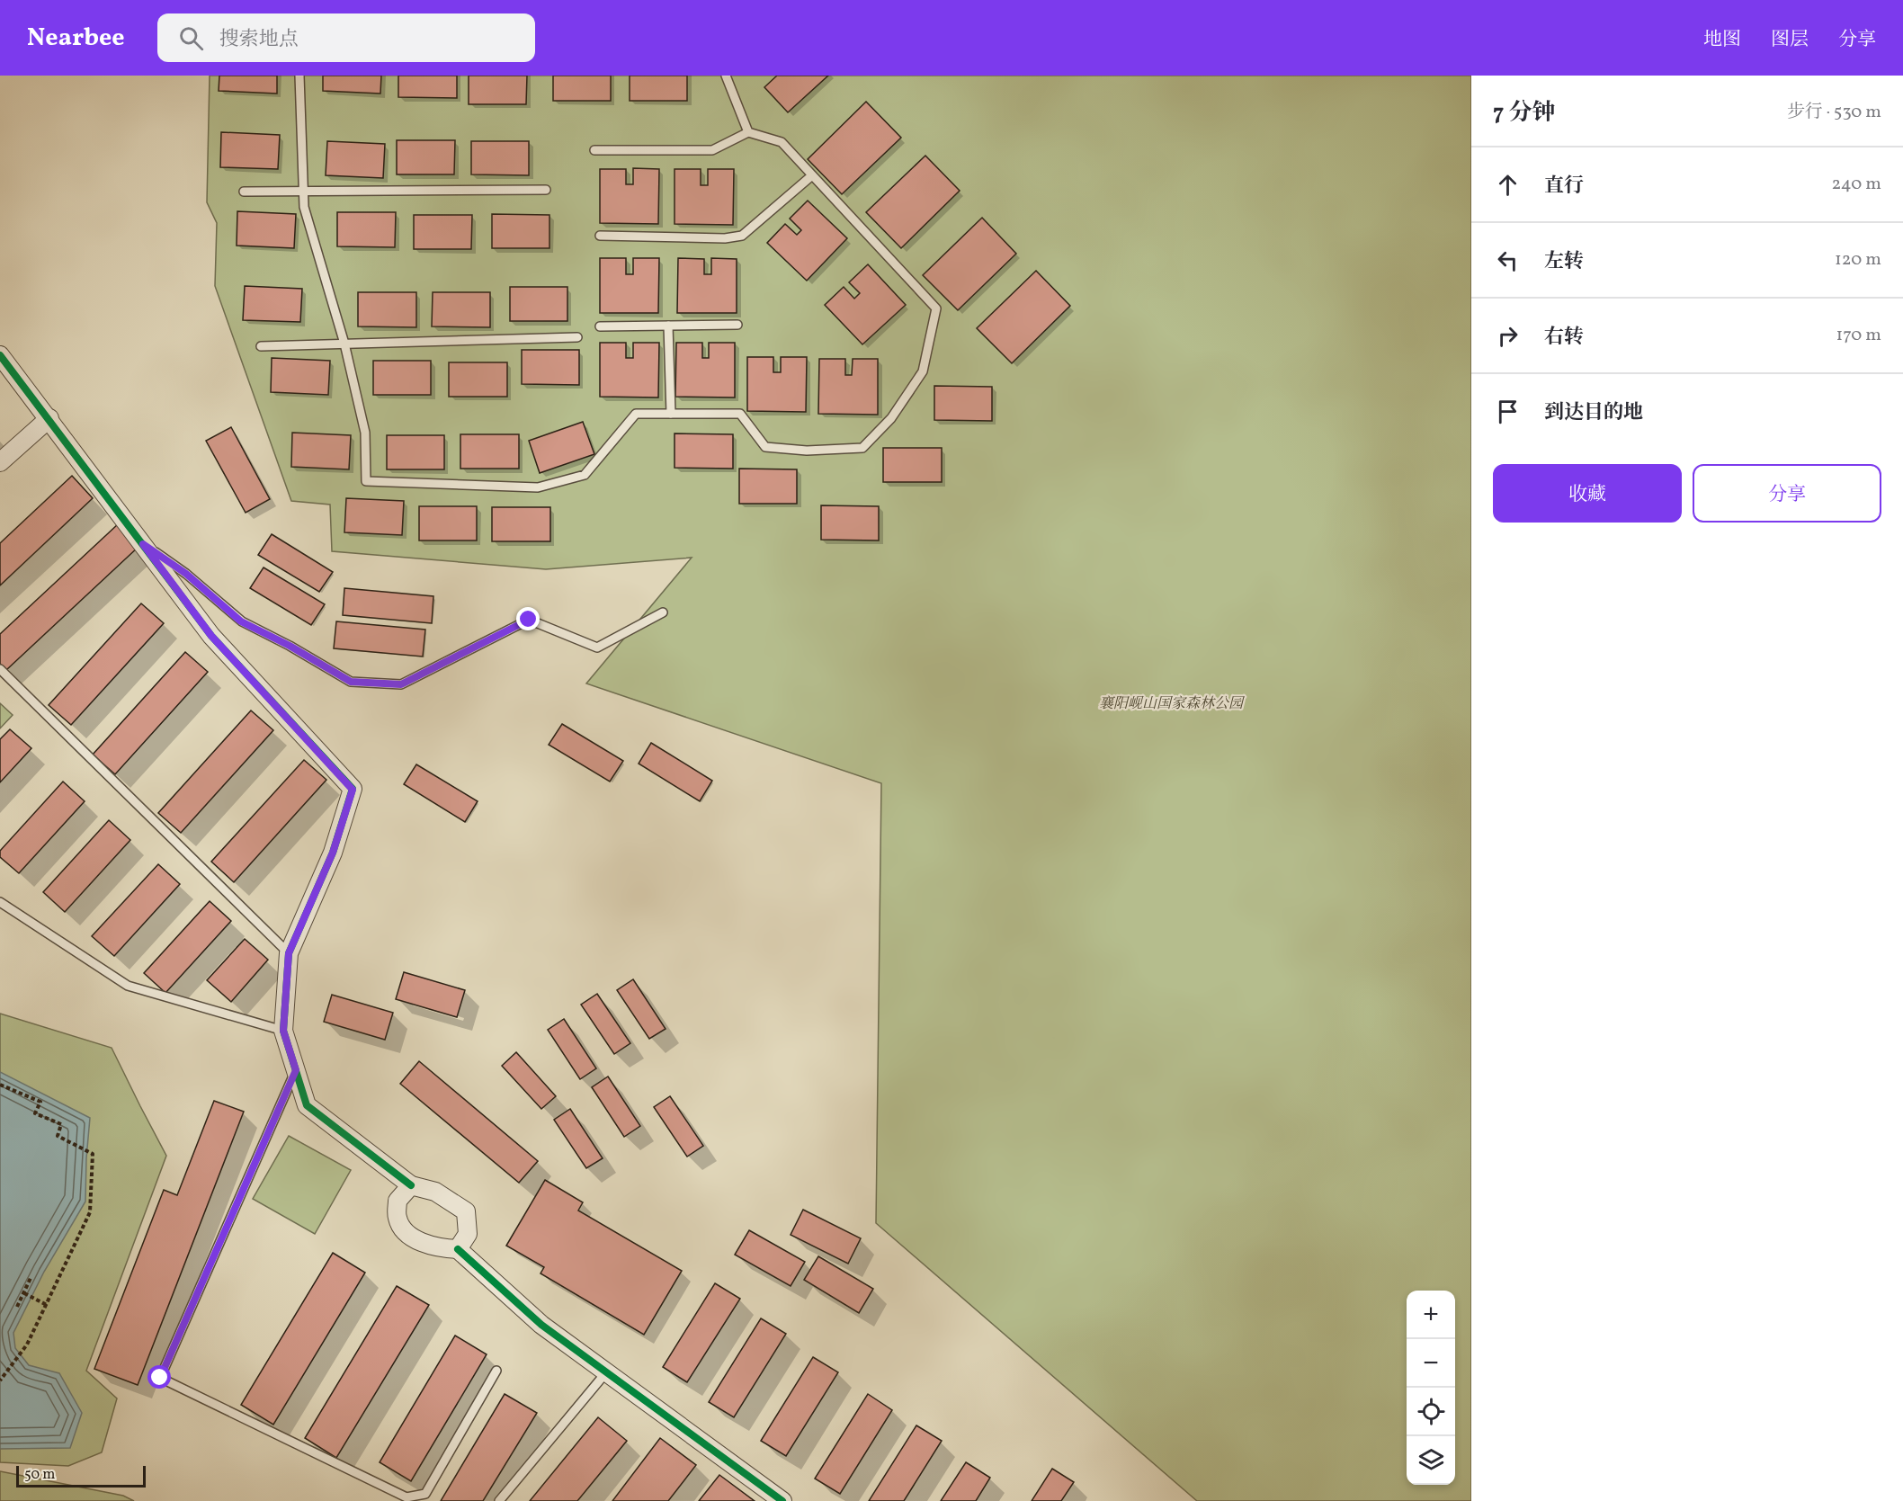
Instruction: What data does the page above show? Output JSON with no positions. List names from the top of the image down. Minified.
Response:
{"parks":["襄阳岘山国家森林公园"],"scale_bar":"50 m","page":{"header":"Nearbee","search":"搜索地点","nav":["地图","图层","分享"],"heading":["7 分钟","步行 · 530 m"],"list":[["直行","240 m"],["左转","120 m"],["右转","170 m"],"到达目的地"],"buttons":["收藏","分享"],"map_buttons":["+","−"],"scale":"50 m"}}
